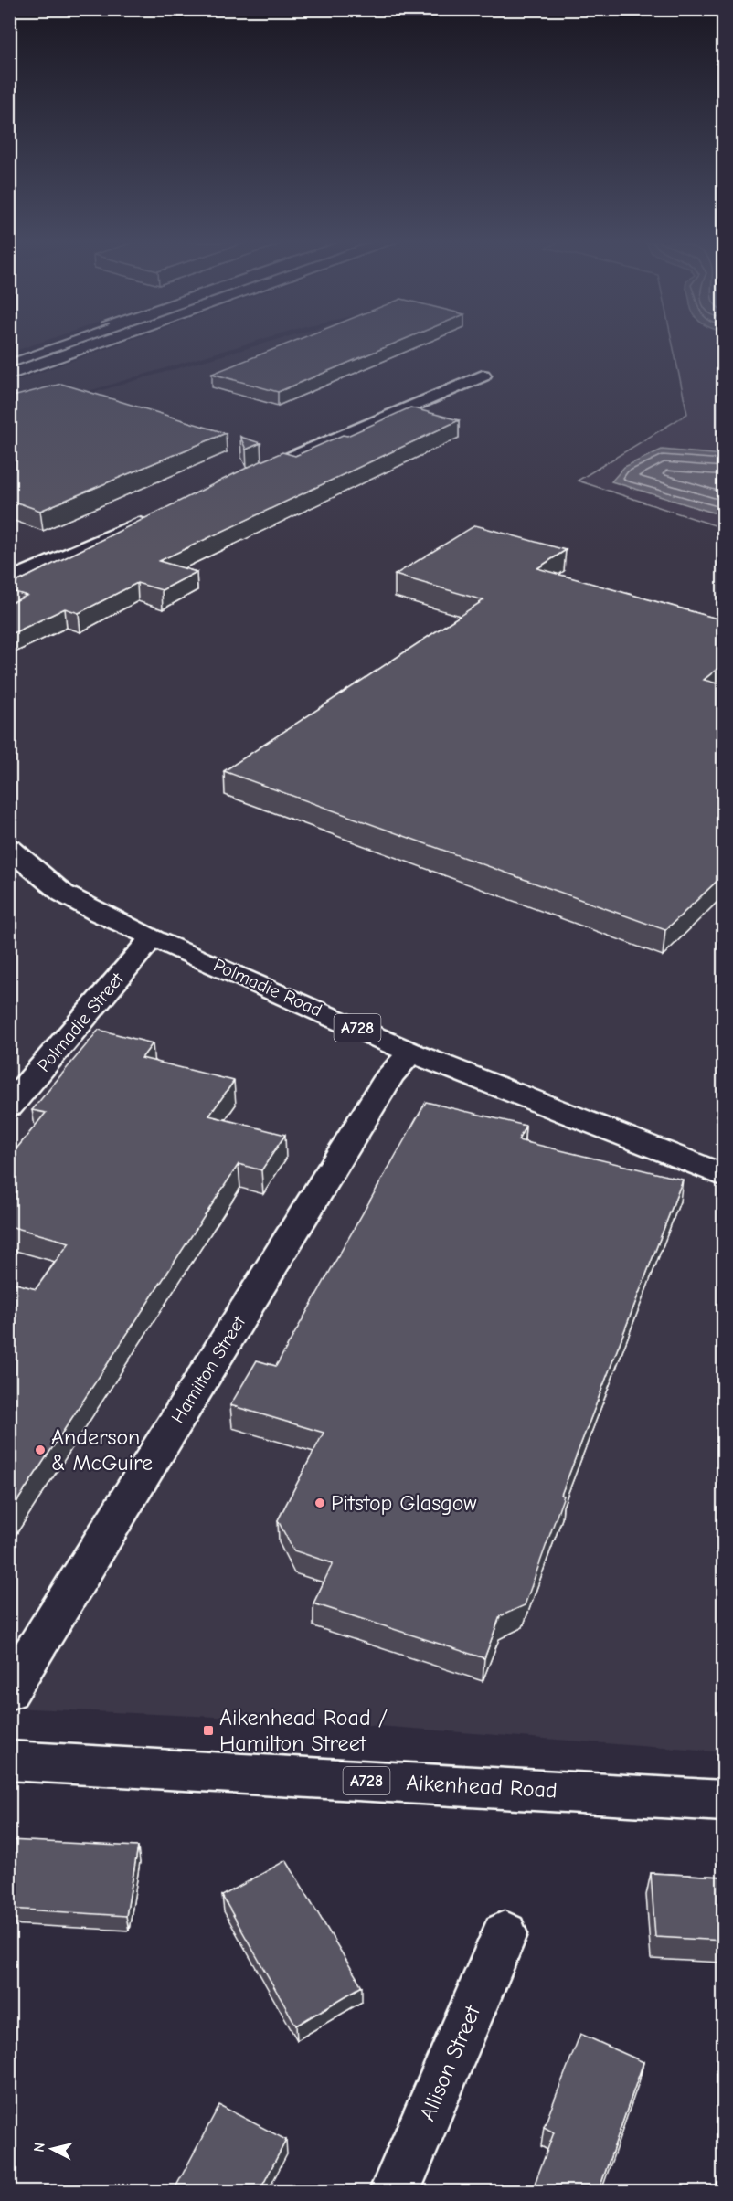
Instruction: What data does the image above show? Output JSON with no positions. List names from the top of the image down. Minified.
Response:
{"streets":{"street":["Polmadie Road","Polmadie Street","A728","Hamilton Street","Aikenhead Road","Allison Street"]},"crossings":[["Polmadie Road","Polmadie Street"],["Polmadie Road","Hamilton Street"]],"places":{"other":["Anderson & McGuire","Pitstop Glasgow"],"transit":["Aikenhead Road / Hamilton Street"]},"north":"left"}
